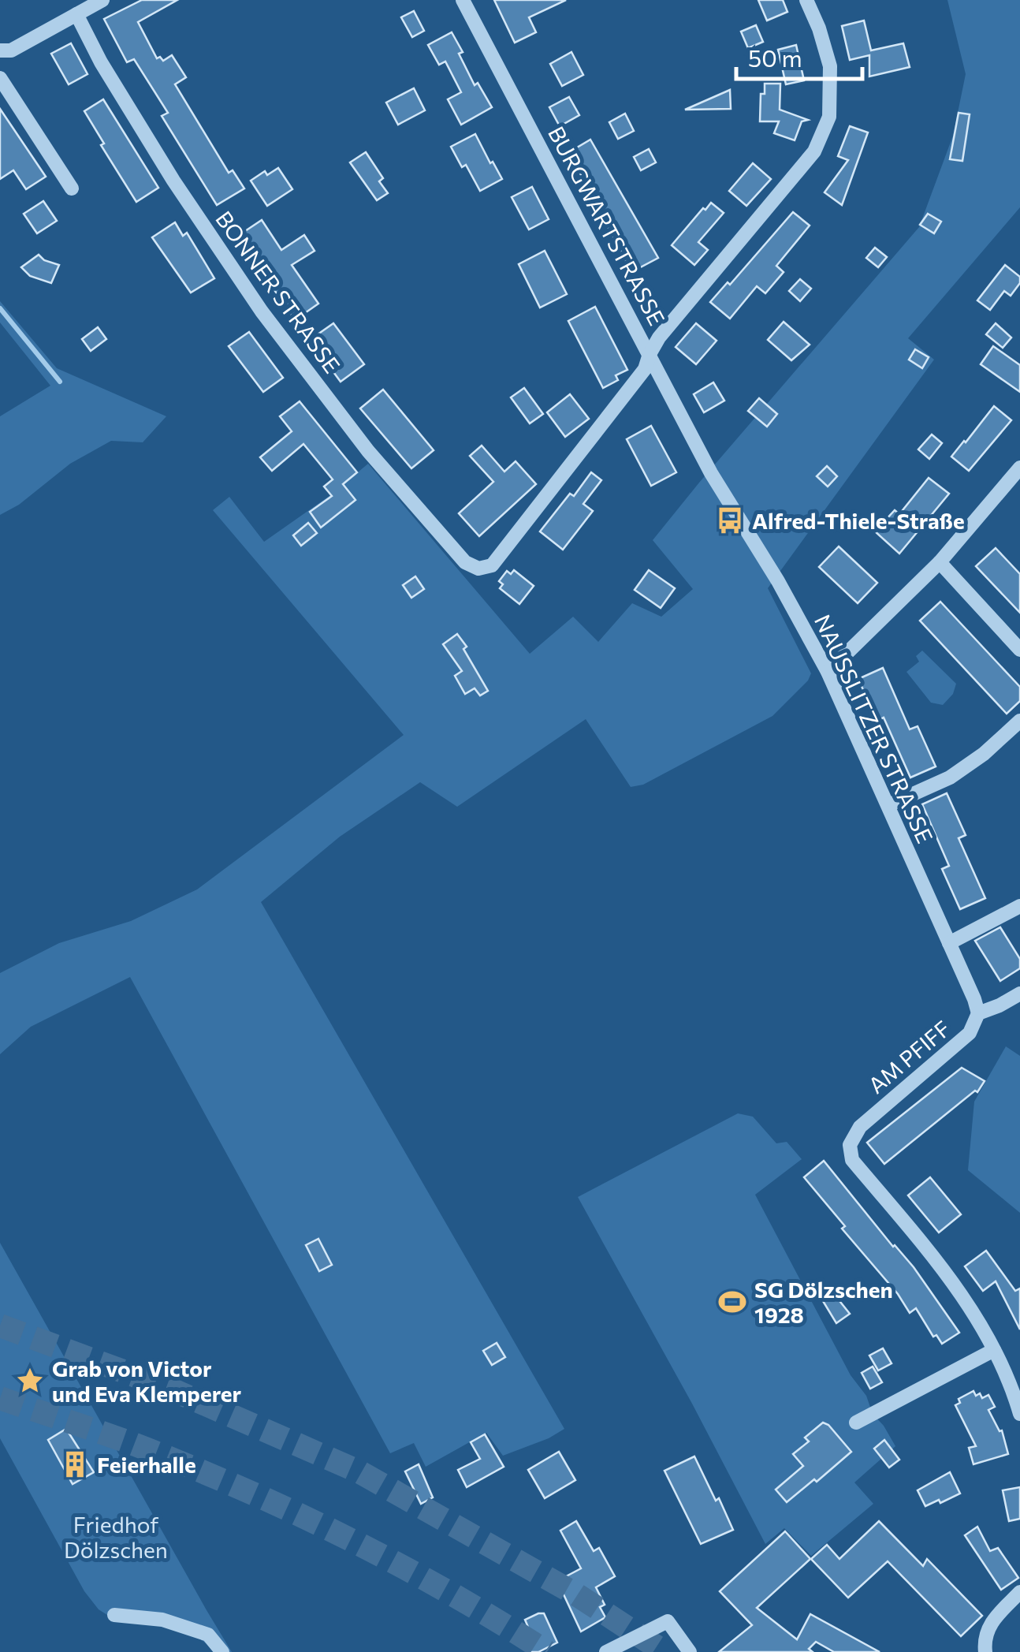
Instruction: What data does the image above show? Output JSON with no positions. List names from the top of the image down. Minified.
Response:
{"streets":{"street":["BURGWARTSTRASSE","BONNER STRASSE","NAUSSLITZER STRASSE","AM PFIFF"]},"crossings":[["BURGWARTSTRASSE","BONNER STRASSE"],["BURGWARTSTRASSE","NAUSSLITZER STRASSE"],["NAUSSLITZER STRASSE","AM PFIFF"]],"parks":["Friedhof Dölzschen"],"places":{"bus stop":["Alfred-Thiele-Straße"],"sports":["SG Dölzschen 1928"],"place":["Grab von Victor und Eva Klemperer"],"building":["Feierhalle"]},"scale_bar":"50 m"}
